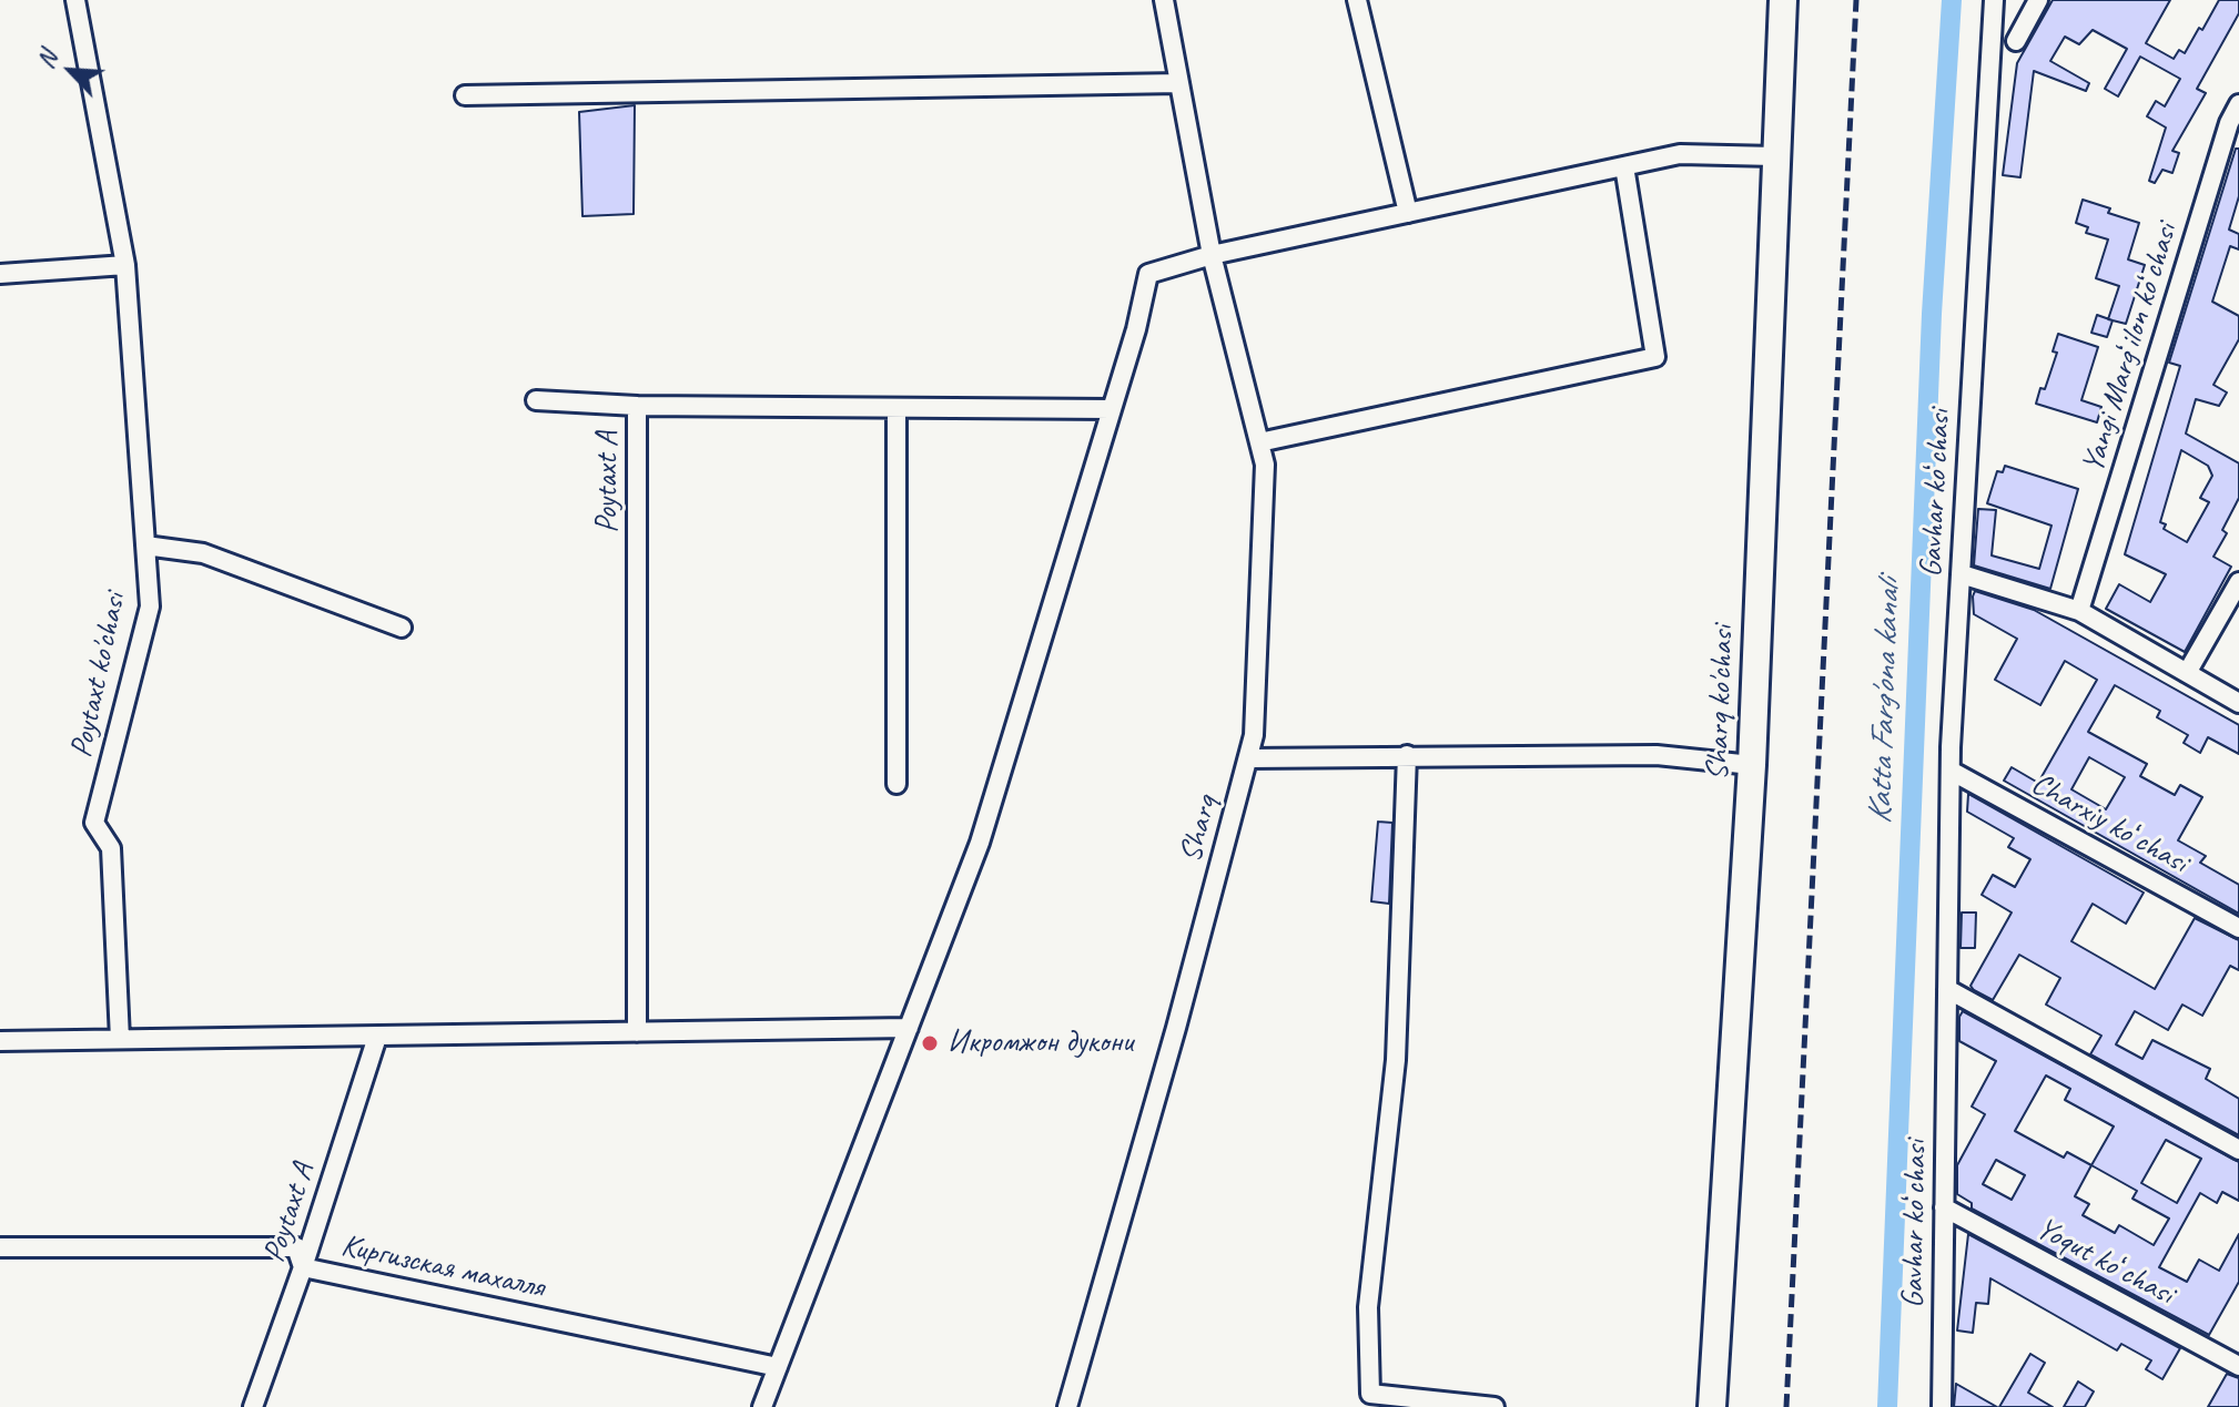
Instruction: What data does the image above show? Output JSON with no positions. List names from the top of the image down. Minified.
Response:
{"streets":{"main road":["Sharq ko'chasi"],"street":["Yangi Margʻilon koʻchasi","Poytaxt A","Gavhar koʻchasi","Poytaxt ko'chasi","Charxiy koʻchasi","Sharq","Yoqut koʻchasi","Киргизская махалля"]},"crossings":[["Poytaxt A","Киргизская махалля"],["Gavhar koʻchasi","Charxiy koʻchasi"],["Gavhar koʻchasi","Yoqut koʻchasi"]],"water":["Katta Farg'ona kanali"],"places":["Икромжон дукони"],"north":"top left"}
